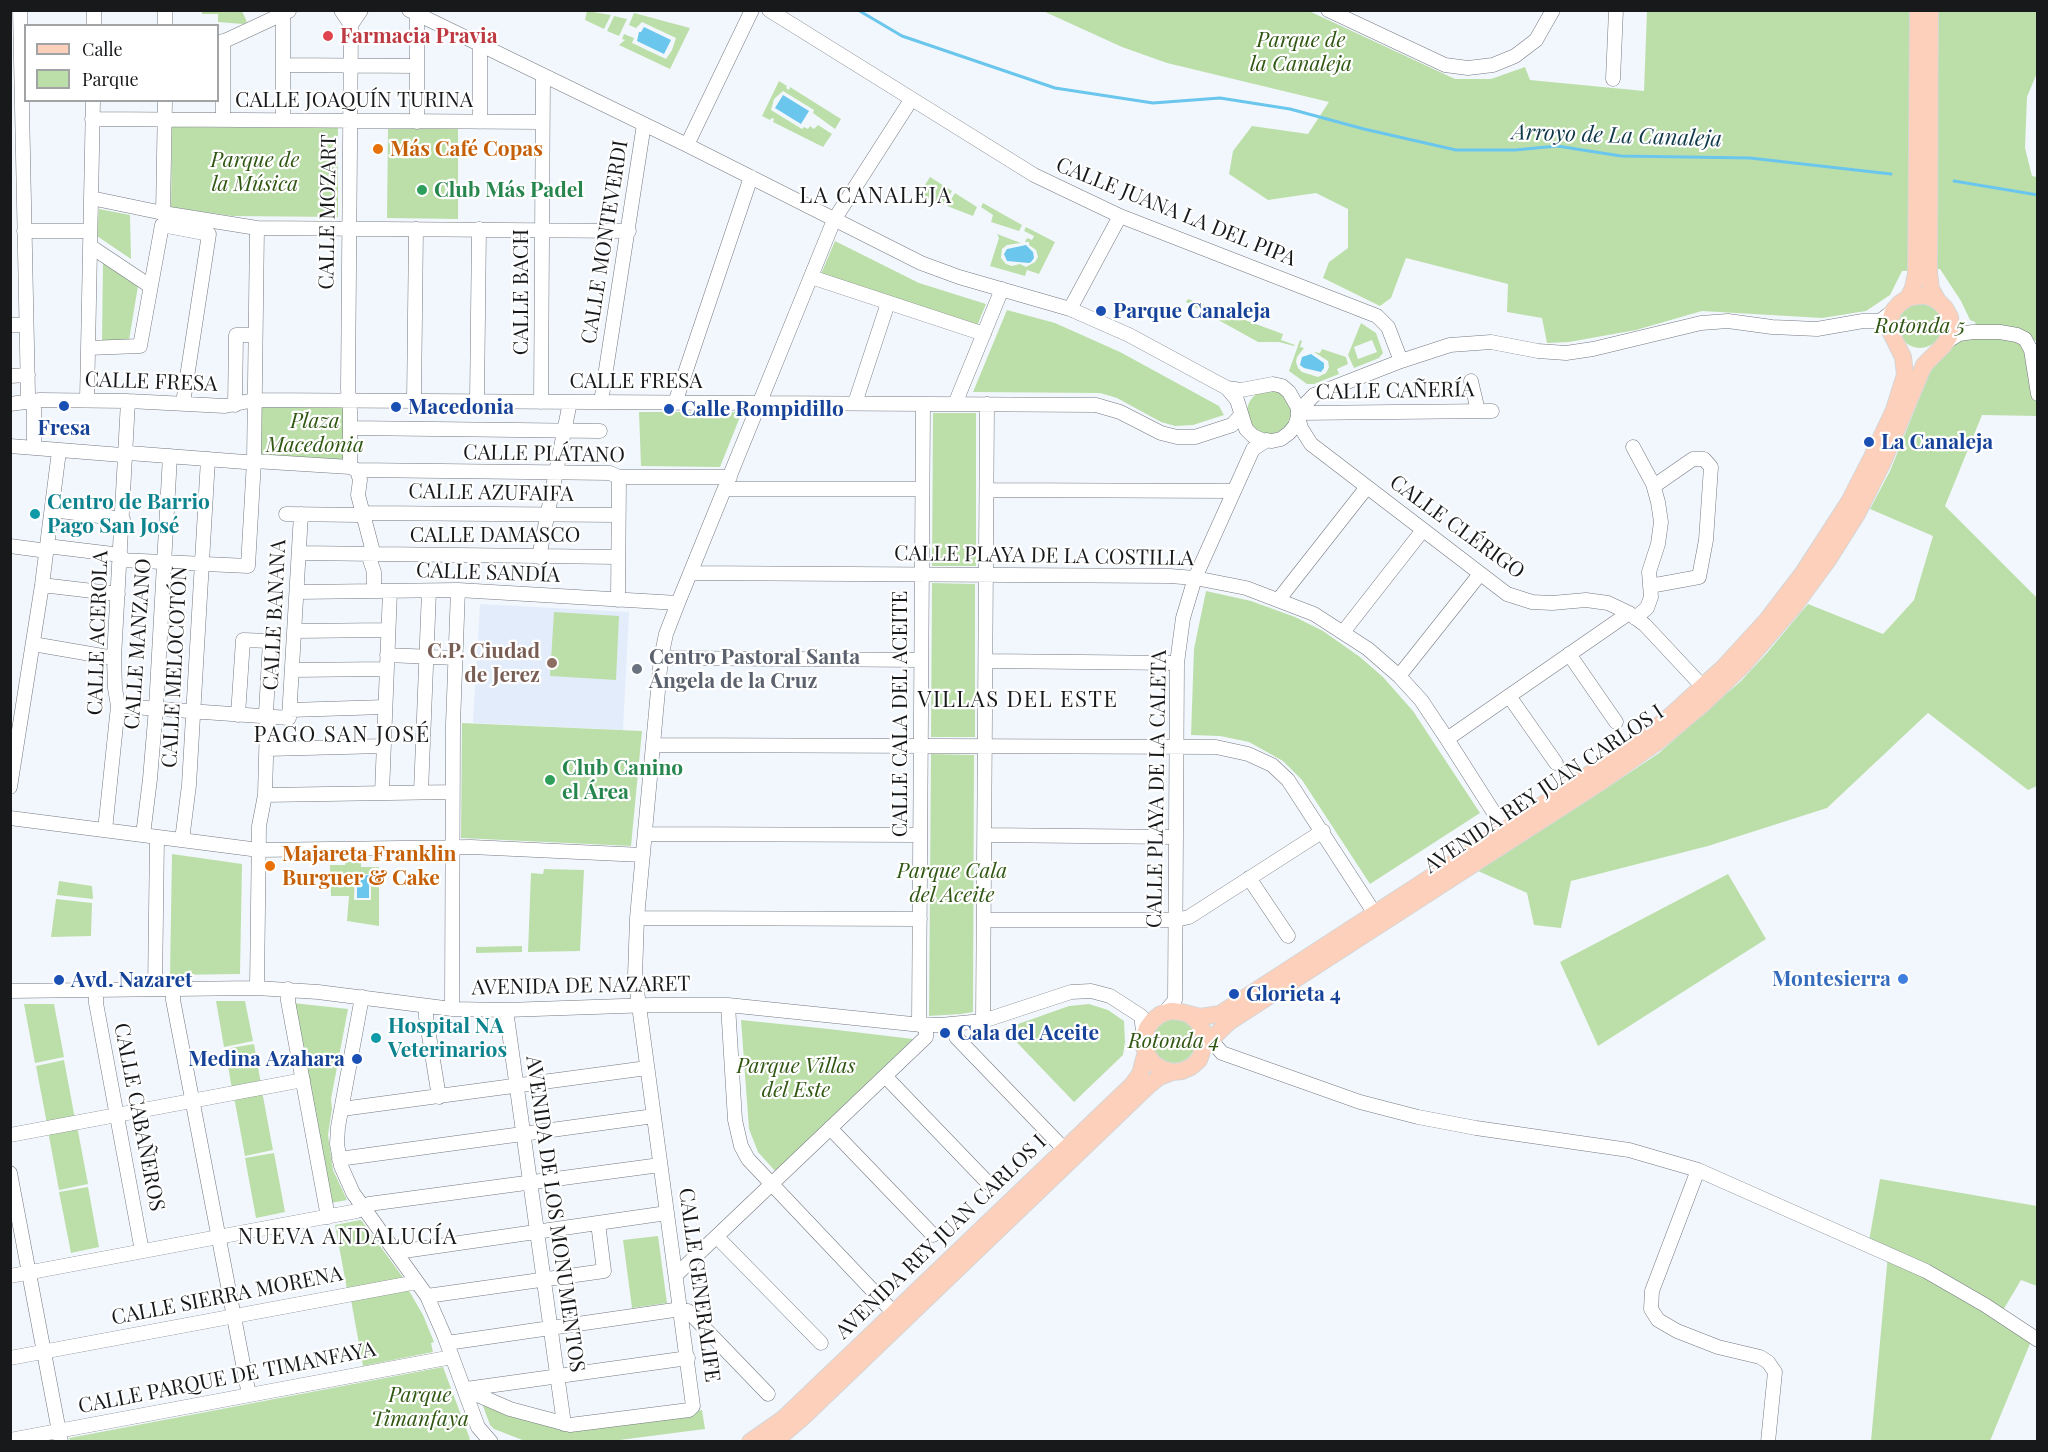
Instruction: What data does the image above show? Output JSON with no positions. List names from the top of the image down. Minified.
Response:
{"streets":{"main road":["AVENIDA REY JUAN CARLOS I"],"street":["CALLE JOAQUÍN TURINA","CALLE MOZART","CALLE JUANA LA DEL PIPA","CALLE MONTEVERDI","CALLE BACH","CALLE FRESA","CALLE CAÑERÍA","CALLE PLÁTANO","CALLE AZUFAIFA","CALLE CLÉRIGO","CALLE DAMASCO","CALLE PLAYA DE LA COSTILLA","CALLE SANDÍA","CALLE BANANA","CALLE ACEROLA","CALLE MANZANO","CALLE MELOCOTÓN","CALLE CALA DEL ACEITE","CALLE PLAYA DE LA CALETA","AVENIDA DE NAZARET","CALLE CABAÑEROS","AVENIDA DE LOS MONUMENTOS","CALLE GENERALIFE","CALLE SIERRA MORENA","CALLE PARQUE DE TIMANFAYA"]},"crossings":[["CALLE JOAQUÍN TURINA","CALLE MOZART"],["CALLE JOAQUÍN TURINA","CALLE BACH"],["CALLE MOZART","CALLE FRESA"],["CALLE JUANA LA DEL PIPA","CALLE GENERALIFE"],["CALLE MONTEVERDI","CALLE FRESA"],["CALLE BACH","CALLE FRESA"],["CALLE FRESA","CALLE CAÑERÍA"],["CALLE FRESA","CALLE CLÉRIGO"],["CALLE FRESA","CALLE ACEROLA"],["CALLE FRESA","CALLE CALA DEL ACEITE"],["CALLE FRESA","CALLE GENERALIFE"],["CALLE CAÑERÍA","CALLE CLÉRIGO"],["CALLE PLÁTANO","CALLE ACEROLA"],["CALLE PLÁTANO","CALLE MANZANO"],["CALLE PLÁTANO","CALLE MELOCOTÓN"],["CALLE PLÁTANO","CALLE CALA DEL ACEITE"],["CALLE PLÁTANO","CALLE GENERALIFE"],["CALLE AZUFAIFA","CALLE BANANA"],["CALLE CLÉRIGO","AVENIDA REY JUAN CARLOS I"],["CALLE DAMASCO","CALLE BANANA"],["CALLE PLAYA DE LA COSTILLA","CALLE CALA DEL ACEITE"],["CALLE PLAYA DE LA COSTILLA","CALLE PLAYA DE LA CALETA"],["CALLE PLAYA DE LA COSTILLA","AVENIDA REY JUAN CARLOS I"],["CALLE PLAYA DE LA COSTILLA","CALLE GENERALIFE"],["CALLE SANDÍA","CALLE BANANA"],["CALLE SANDÍA","CALLE GENERALIFE"],["CALLE MANZANO","AVENIDA DE NAZARET"],["CALLE CALA DEL ACEITE","AVENIDA DE NAZARET"],["CALLE PLAYA DE LA CALETA","AVENIDA REY JUAN CARLOS I"],["AVENIDA DE NAZARET","CALLE CABAÑEROS"],["AVENIDA DE NAZARET","AVENIDA DE LOS MONUMENTOS"],["AVENIDA DE NAZARET","CALLE GENERALIFE"],["AVENIDA DE LOS MONUMENTOS","CALLE GENERALIFE"]],"districts":["LA CANALEJA","VILLAS DEL ESTE","PAGO SAN JOSÉ","NUEVA ANDALUCÍA"],"water":["Arroyo de La Canaleja"],"parks":["Parque de la Canaleja","Parque de la Música","Rotonda 5","Plaza Macedonia","Parque Cala del Aceite","Rotonda 4","Parque Villas del Este","Parque Timanfaya"],"places":["Farmacia Pravia","Más Café Copas","Club Más Padel","Parque Canaleja","Fresa","Macedonia","Calle Rompidillo","La Canaleja","Centro de Barrio Pago San José","C.P. Ciudad de Jerez","Centro Pastoral Santa Ángela de la Cruz","Club Canino el Área","Majareta Franklin Burguer & Cake","Montesierra","Avd. Nazaret","Glorieta 4","Cala del Aceite","Hospital NA Veterinarios","Medina Azahara"],"legend":["Calle","Parque"]}
